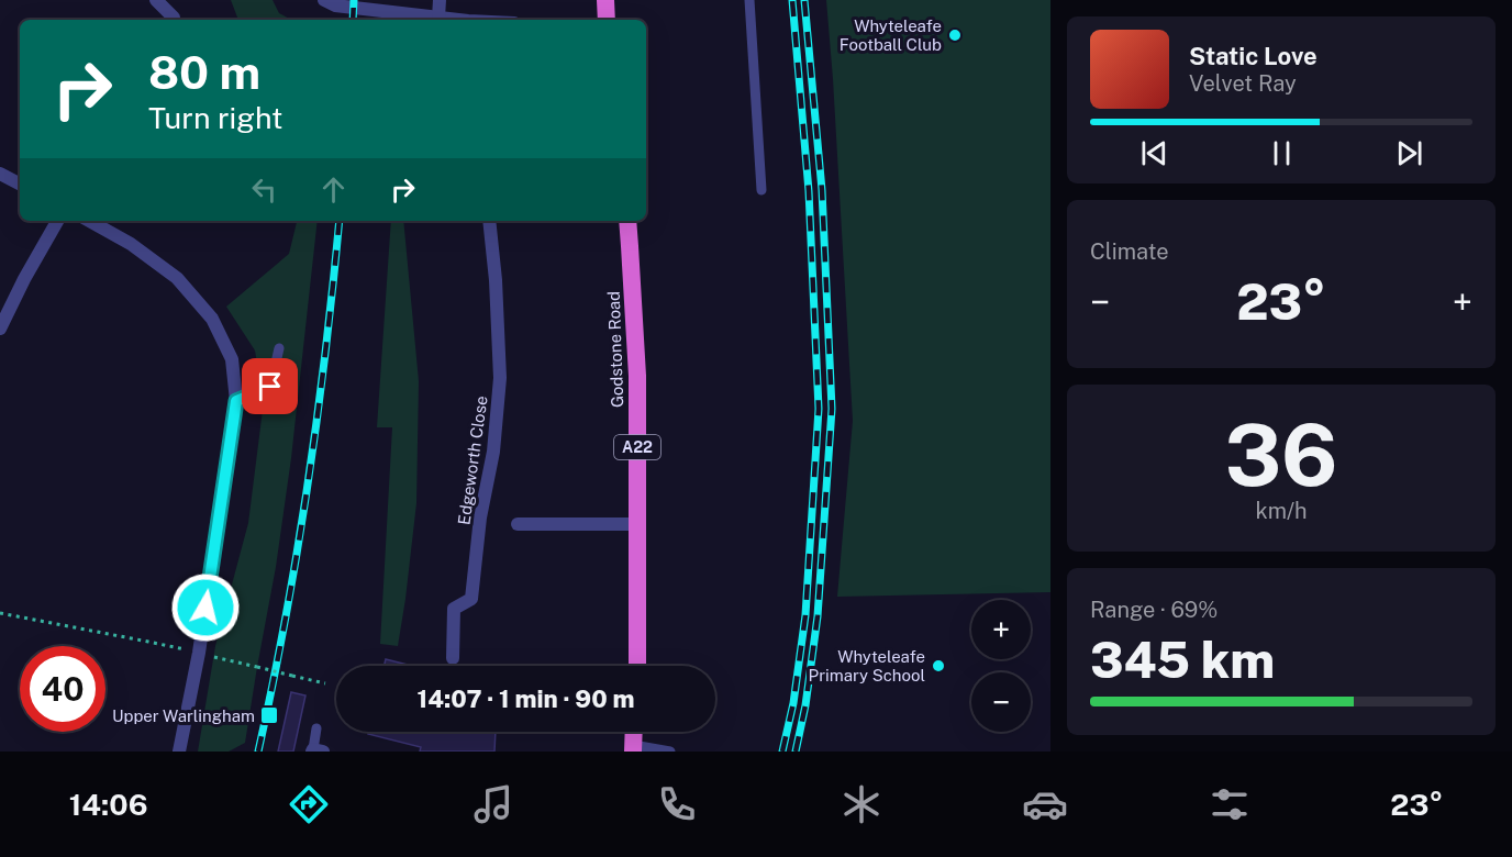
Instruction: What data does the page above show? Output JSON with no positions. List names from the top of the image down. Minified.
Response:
{"streets":{"highway":["Godstone Road","A22"],"street":["Edgeworth Close"]},"places":{"other":["Whyteleafe Football Club","Whyteleafe Primary School"],"transit":["Upper Warlingham"]},"page":{"turn":["80 m","Turn right"],"song":["Static Love","Velvet Ray"],"tile":["Climate",["36","km/h"],["Range · 69%","345 km"]],"heat":["−","23°","+"],"map_buttons":["+","−"],"limit":"40","trip":"14:07 · 1 min · 90 m","tabs":["14:06","23°"]}}
